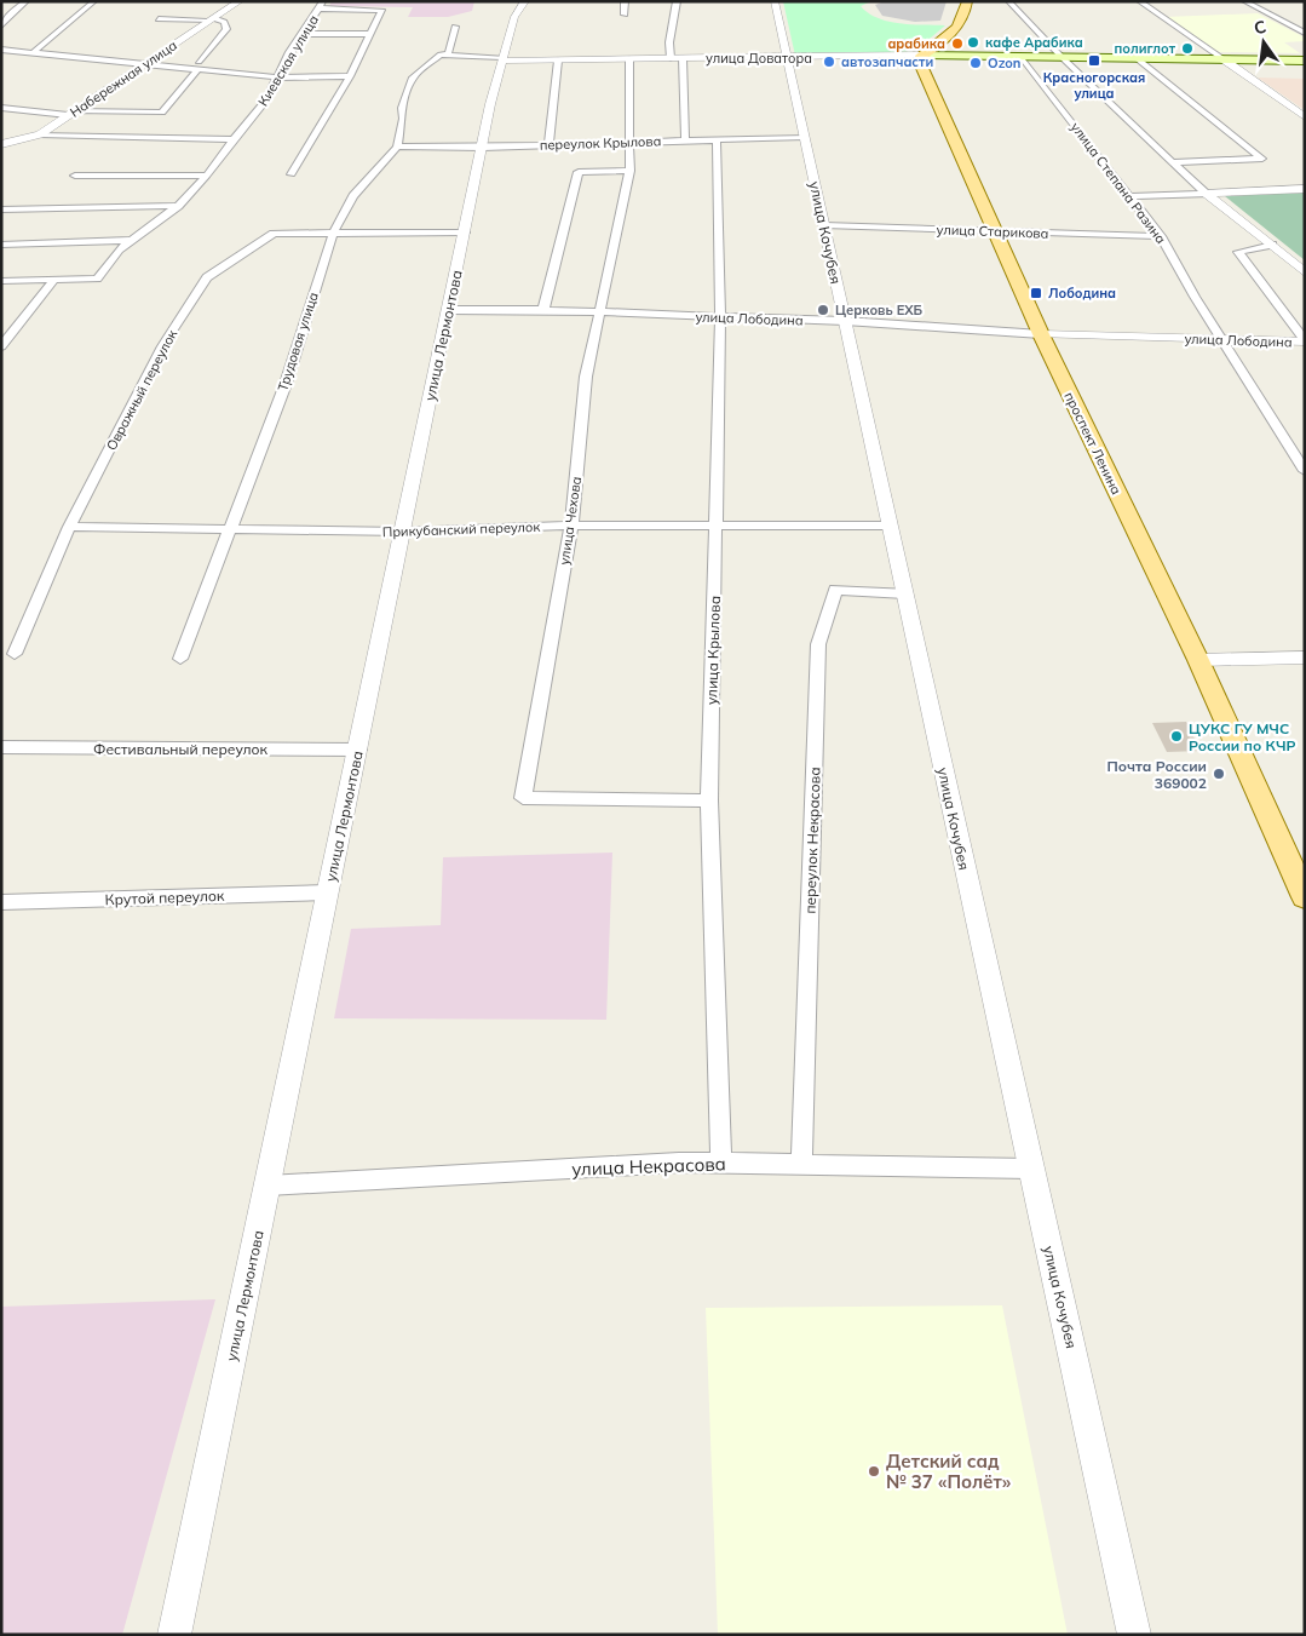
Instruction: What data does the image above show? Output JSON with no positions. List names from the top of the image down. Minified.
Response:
{"streets":{"main road":["улица Доватора","проспект Ленина"],"street":["Киевская улица","Набережная улица","переулок Крылова","улица Степана Разина","улица Старикова","улица Кочубея","улица Лободина","улица Лермонтова","Трудовая улица","Овражный переулок","улица Чехова","Прикубанский переулок","улица Крылова","Фестивальный переулок","переулок Некрасова","Крутой переулок","улица Некрасова"]},"crossings":[["улица Доватора","улица Степана Разина"],["улица Доватора","улица Кочубея"],["улица Доватора","улица Лермонтова"],["улица Доватора","проспект Ленина"],["улица Доватора","улица Чехова"],["переулок Крылова","улица Кочубея"],["переулок Крылова","улица Лермонтова"],["переулок Крылова","Трудовая улица"],["переулок Крылова","улица Чехова"],["переулок Крылова","улица Крылова"],["улица Степана Разина","улица Старикова"],["улица Степана Разина","улица Лободина"],["улица Старикова","улица Кочубея"],["улица Старикова","проспект Ленина"],["улица Кочубея","улица Лободина"],["улица Кочубея","Прикубанский переулок"],["улица Кочубея","переулок Некрасова"],["улица Кочубея","улица Некрасова"],["улица Лободина","улица Лермонтова"],["улица Лободина","проспект Ленина"],["улица Лободина","улица Чехова"],["улица Лободина","улица Крылова"],["улица Лермонтова","Овражный переулок"],["улица Лермонтова","Прикубанский переулок"],["улица Лермонтова","Фестивальный переулок"],["улица Лермонтова","Крутой переулок"],["улица Лермонтова","улица Некрасова"],["Трудовая улица","Овражный переулок"],["Трудовая улица","Прикубанский переулок"],["Овражный переулок","Прикубанский переулок"],["улица Чехова","Прикубанский переулок"],["улица Чехова","улица Крылова"],["Прикубанский переулок","улица Крылова"],["улица Крылова","улица Некрасова"],["переулок Некрасова","улица Некрасова"]],"places":{"other":["кафе Арабика","арабика","полиглот","автозапчасти","Ozon","Церковь ЕХБ","ЦУКС ГУ МЧС России по КЧР","Почта России 369002","Детский сад № 37 «Полёт»"],"transit":["Красногорская улица","Лободина"]},"north":"top"}
